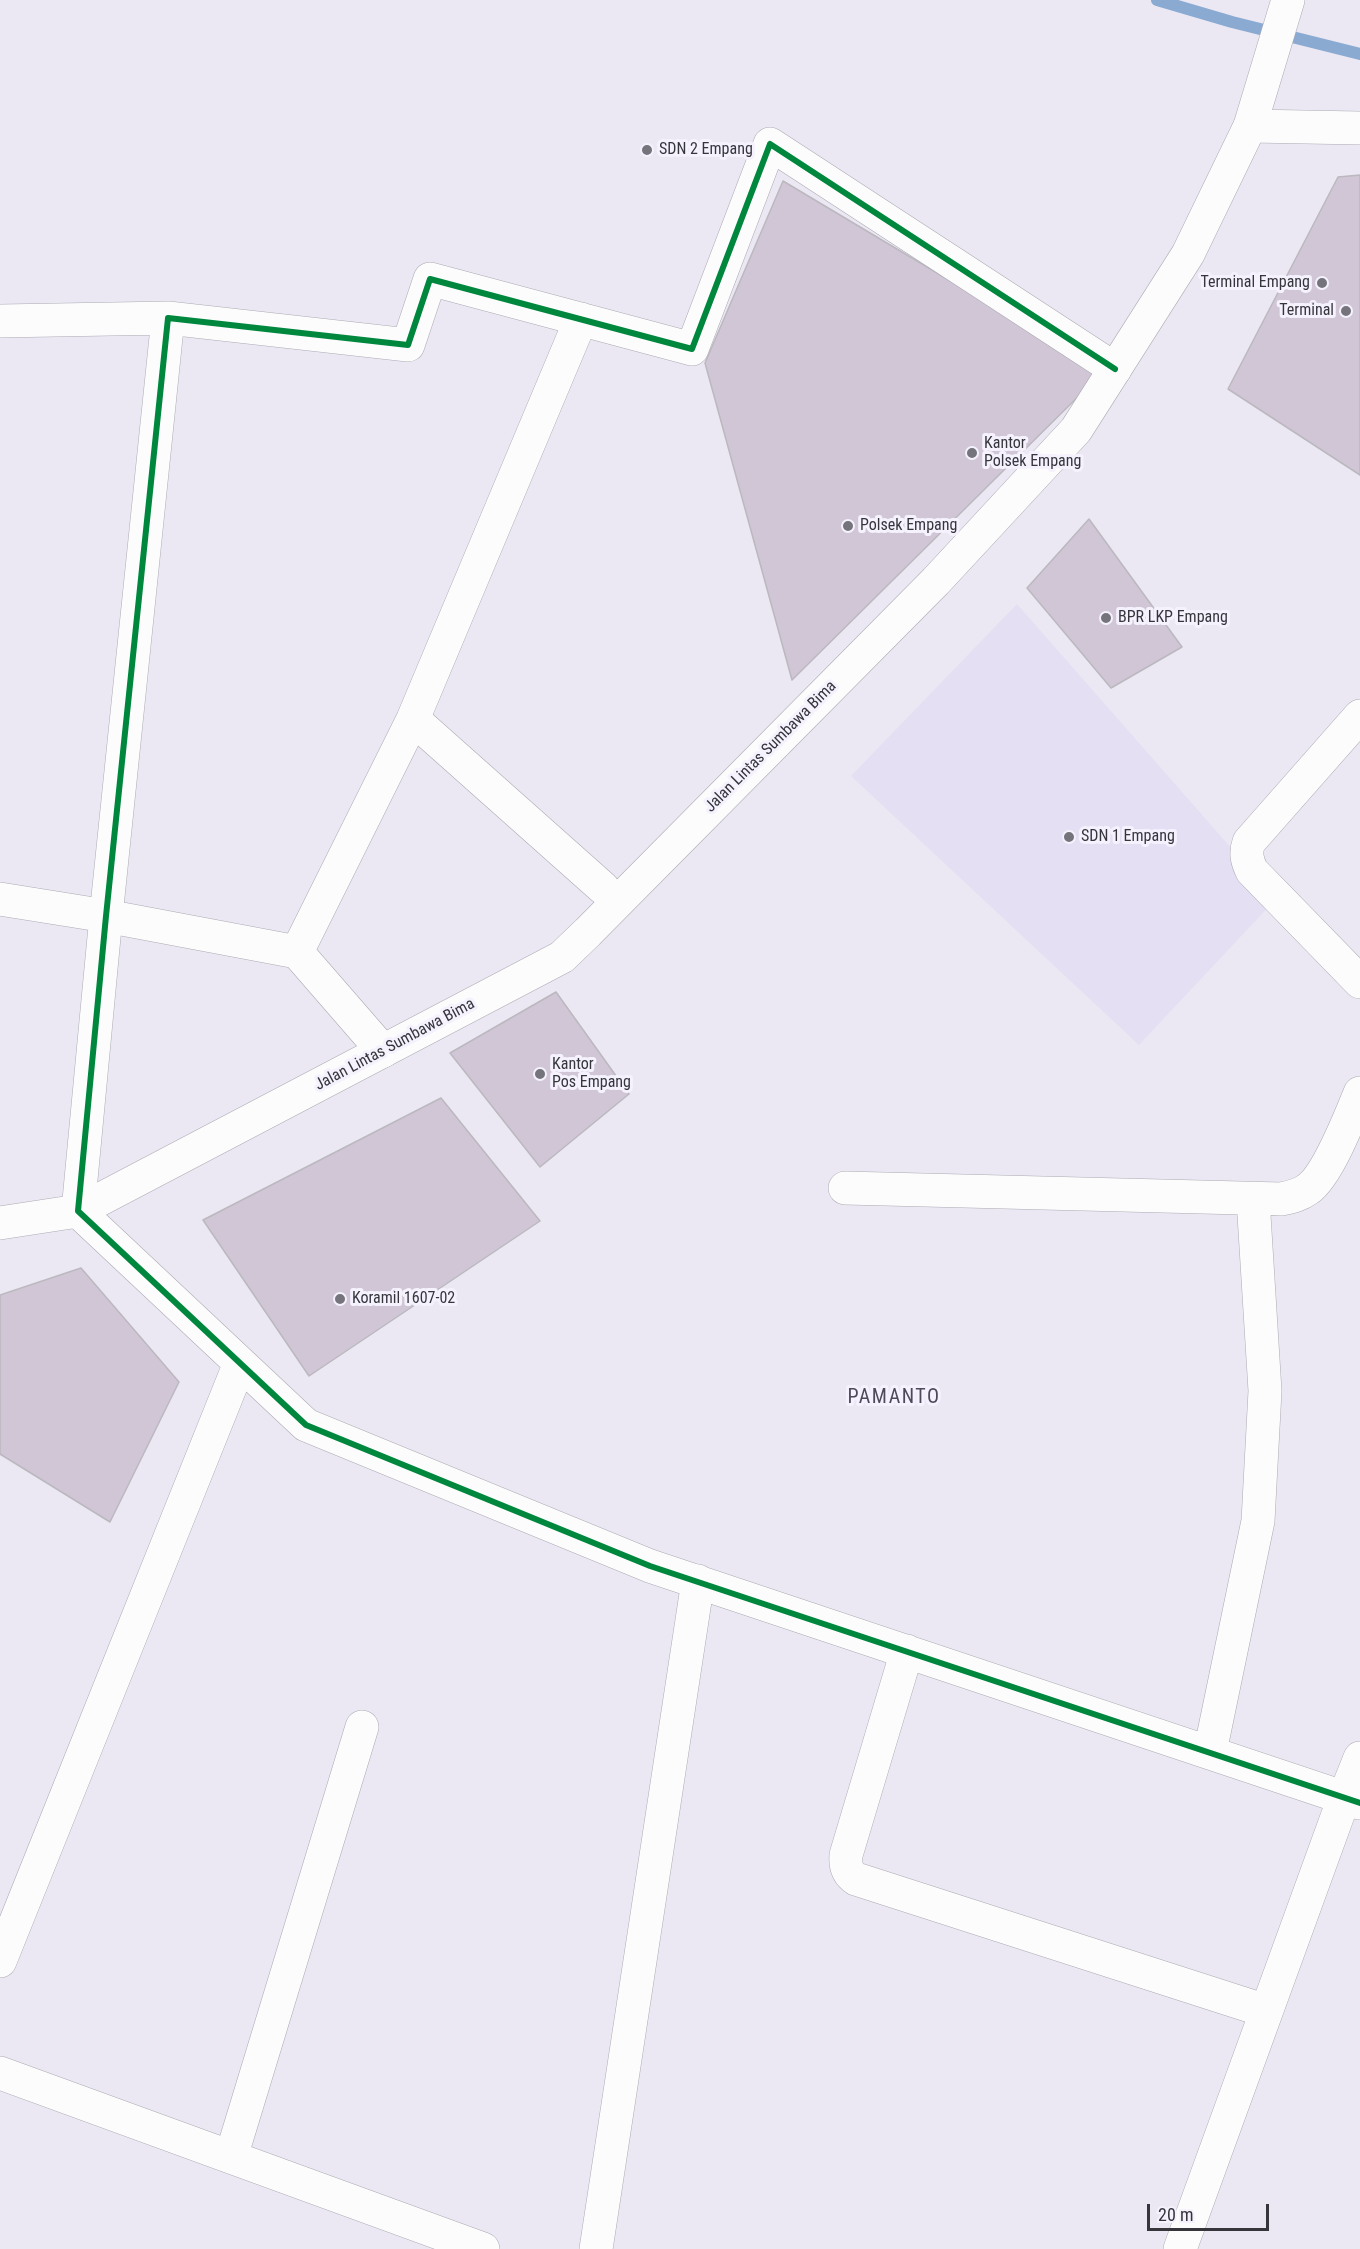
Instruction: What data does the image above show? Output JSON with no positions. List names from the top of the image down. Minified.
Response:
{"streets":{"main road":["Jalan Lintas Sumbawa Bima"]},"districts":["PAMANTO"],"places":["SDN 2 Empang","Terminal Empang","Terminal","Kantor Polsek Empang","Polsek Empang","BPR LKP Empang","SDN 1 Empang","Kantor Pos Empang","Koramil 1607-02"],"scale_bar":"20 m"}
